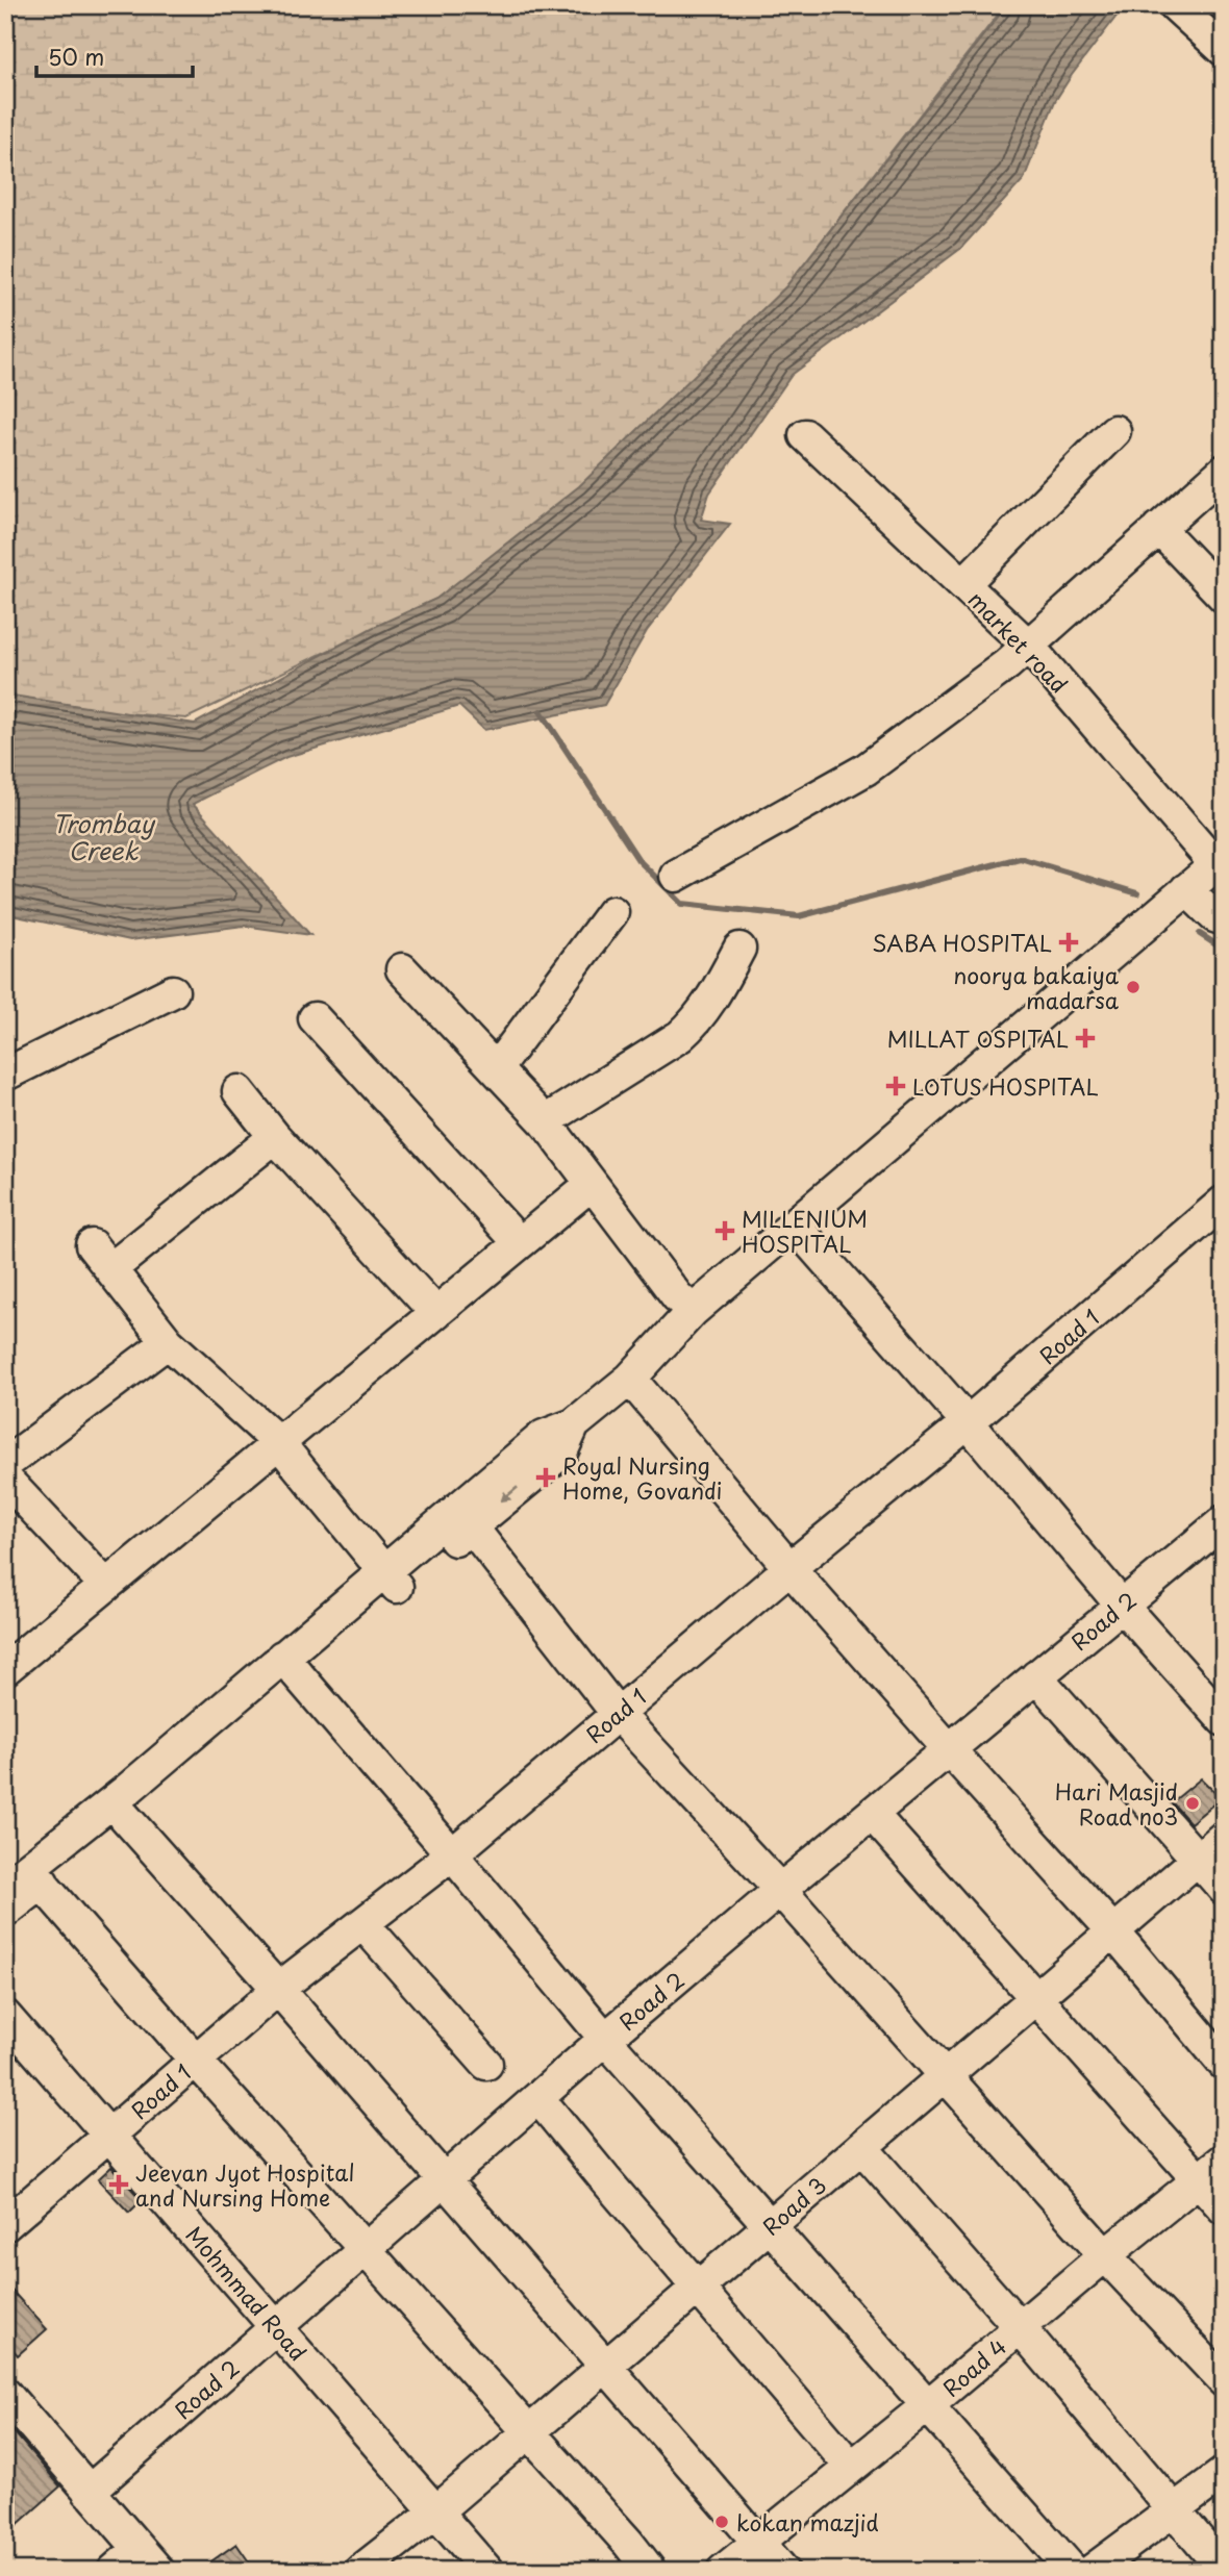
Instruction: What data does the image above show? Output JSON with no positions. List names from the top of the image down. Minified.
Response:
{"streets":{"street":["market road","Road 1","Road 2","Road 3","Mohmmad Road","Road 4"]},"crossings":[["Road 1","Mohmmad Road"],["Road 2","Mohmmad Road"],["Road 3","Mohmmad Road"]],"water":["Trombay Creek"],"places":{"health":["SABA HOSPITAL","MILLAT OSPITAL","LOTUS HOSPITAL","MILLENIUM HOSPITAL","Royal Nursing Home, Govandi","Jeevan Jyot Hospital and Nursing Home"],"other":["noorya bakaiya madarsa","Hari Masjid Road no3","kokan mazjid"]},"scale_bar":"50 m"}
